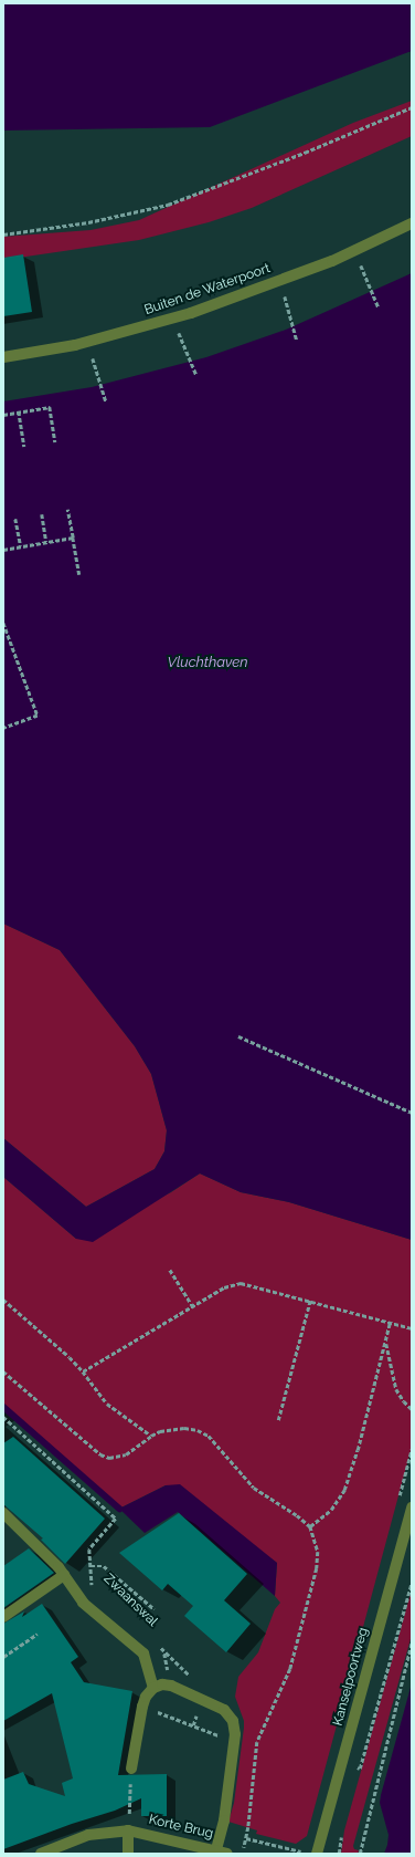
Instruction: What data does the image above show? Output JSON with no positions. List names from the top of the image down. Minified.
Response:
{"streets":{"street":["Buiten de Waterpoort","Kanselpoortweg","Korte Brug"],"path":["Zwaanswal"]},"water":["Vluchthaven"]}
